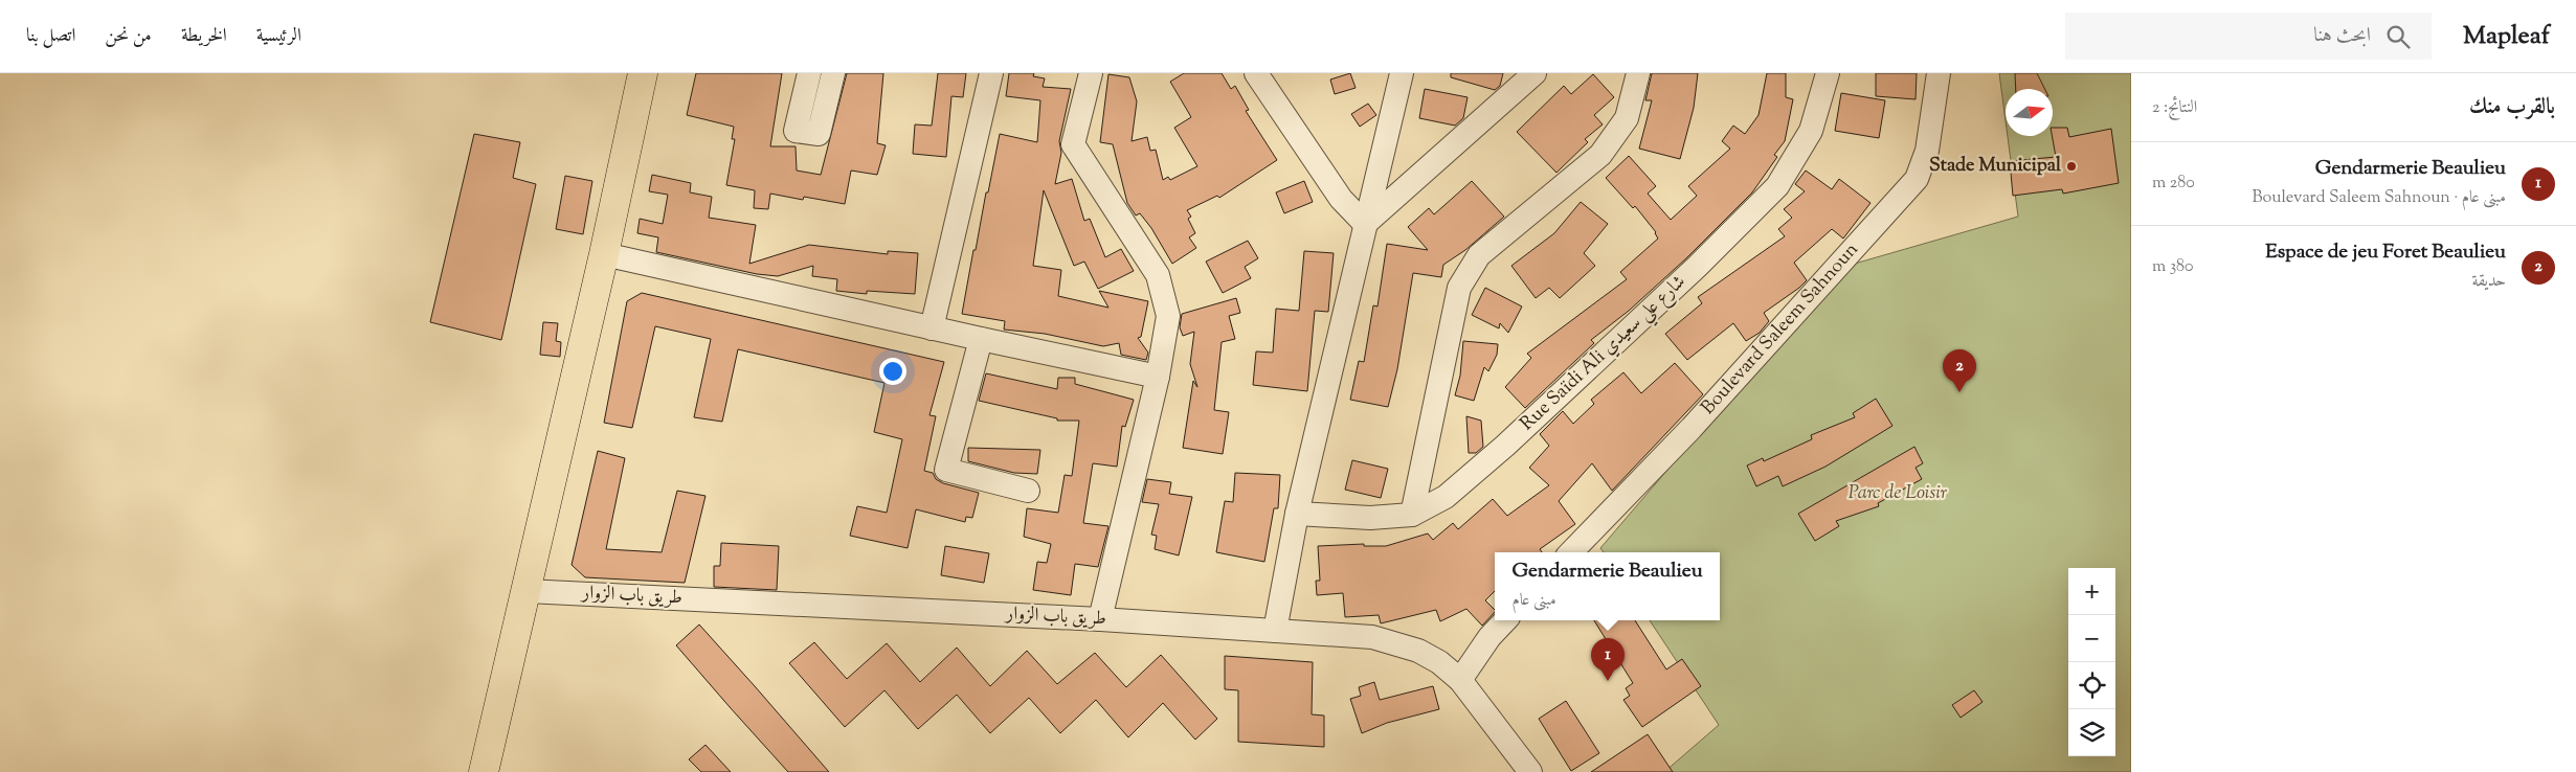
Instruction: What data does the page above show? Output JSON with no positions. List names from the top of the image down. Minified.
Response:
{"streets":{"street":["Boulevard Saleem Sahnoun","Rue Saïdi Ali شارع علي سعيدي","طريق باب الزوار"]},"parks":["Parc de Loisir"],"places":["Stade Municipal"],"north":"right","page":{"header":"Mapleaf","search":"ابحث هنا","nav":["الرئيسية","الخريطة","من نحن","اتصل بنا"],"heading":["بالقرب منك","النتائج: 2"],"list":[{"mark":"1","name":"Gendarmerie Beaulieu","note":"مبنى عام · Boulevard Saleem Sahnoun","value":"280 m"},{"mark":"2","name":"Espace de jeu Foret Beaulieu","note":"حديقة","value":"380 m"}],"pins":["2","1"],"popup":["Gendarmerie Beaulieu","مبنى عام"],"map_buttons":["+","−"]}}
